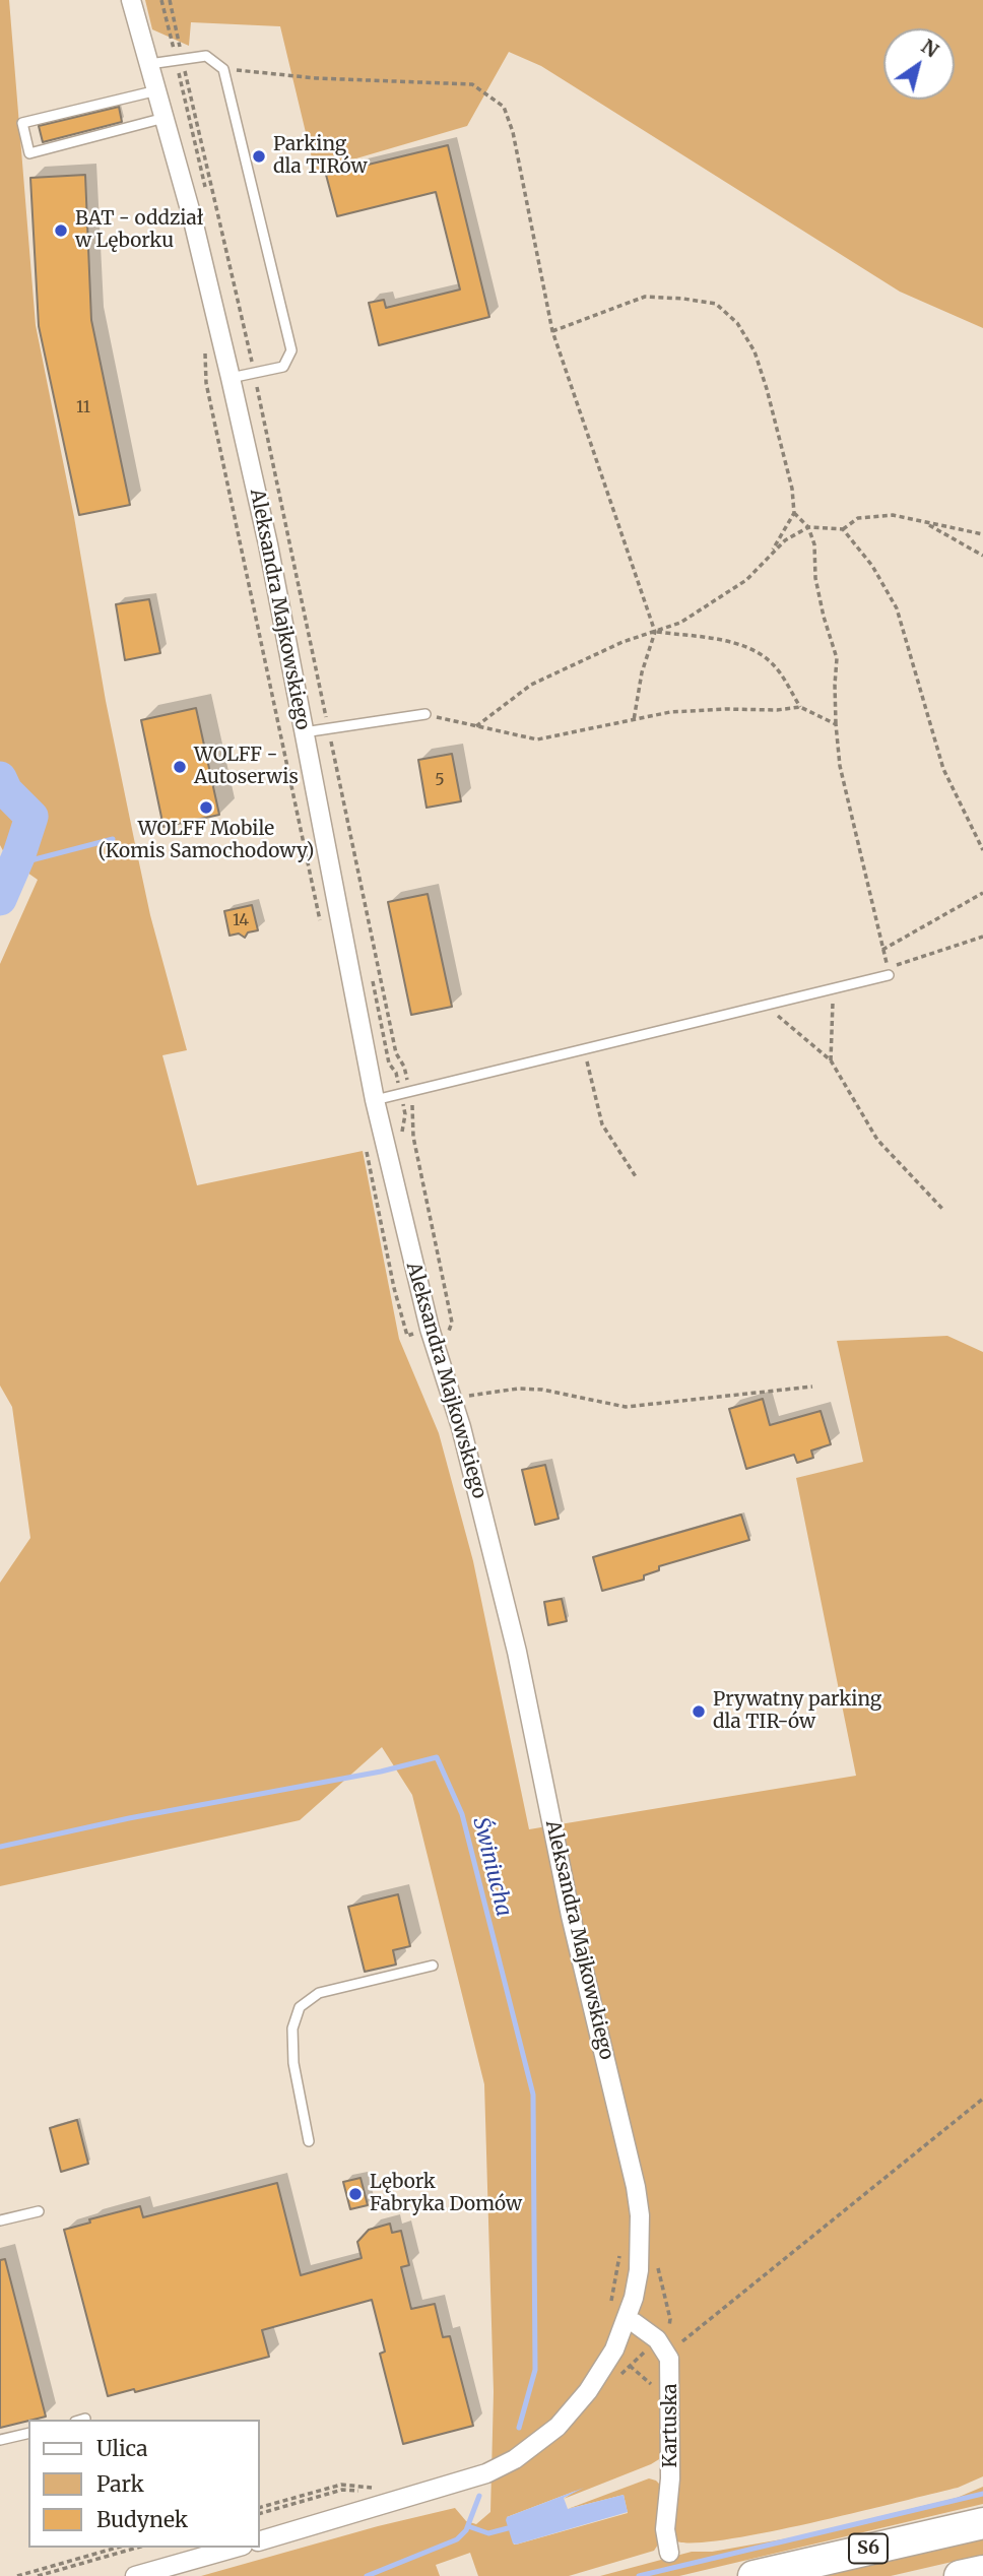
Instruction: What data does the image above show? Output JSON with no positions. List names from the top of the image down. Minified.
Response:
{"streets":{"highway":["S6"],"street":["Aleksandra Majkowskiego","Kartuska"]},"water":["Świniucha"],"places":["Parking dla TIRów","BAT - oddział w Lęborku","WOLFF - Autoserwis","WOLFF Mobile (Komis Samochodowy)","Prywatny parking dla TIR-ów","Lębork Fabryka Domów"],"house_numbers":["11","5","14"],"legend":["Ulica","Park","Budynek"],"north":"top right"}
